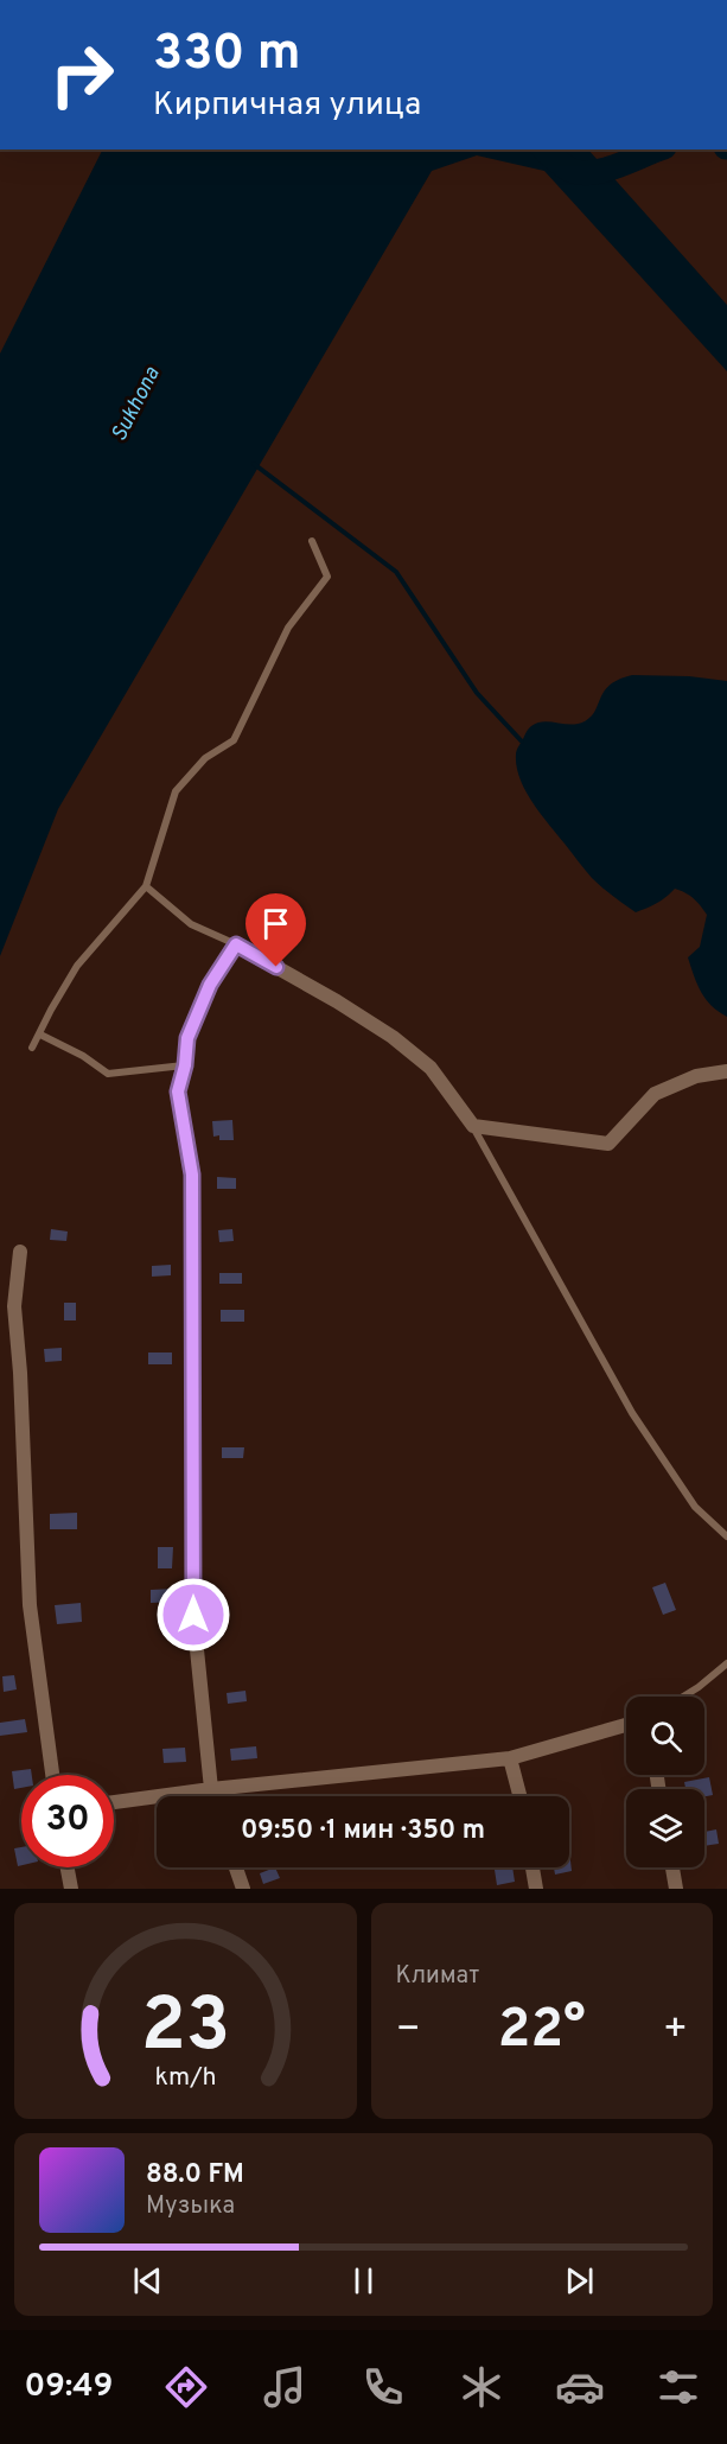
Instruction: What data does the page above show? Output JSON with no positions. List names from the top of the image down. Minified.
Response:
{"water":["Sukhona"],"page":{"turn":["330 m","Кирпичная улица"],"limit":"30","trip":"09:50 · 1 мин · 350 m","tile":"Климат","heat":["−","22°","+"],"song":["88.0 FM","Музыка"],"tabs":"09:49","gauge":["23","km/h"]}}
